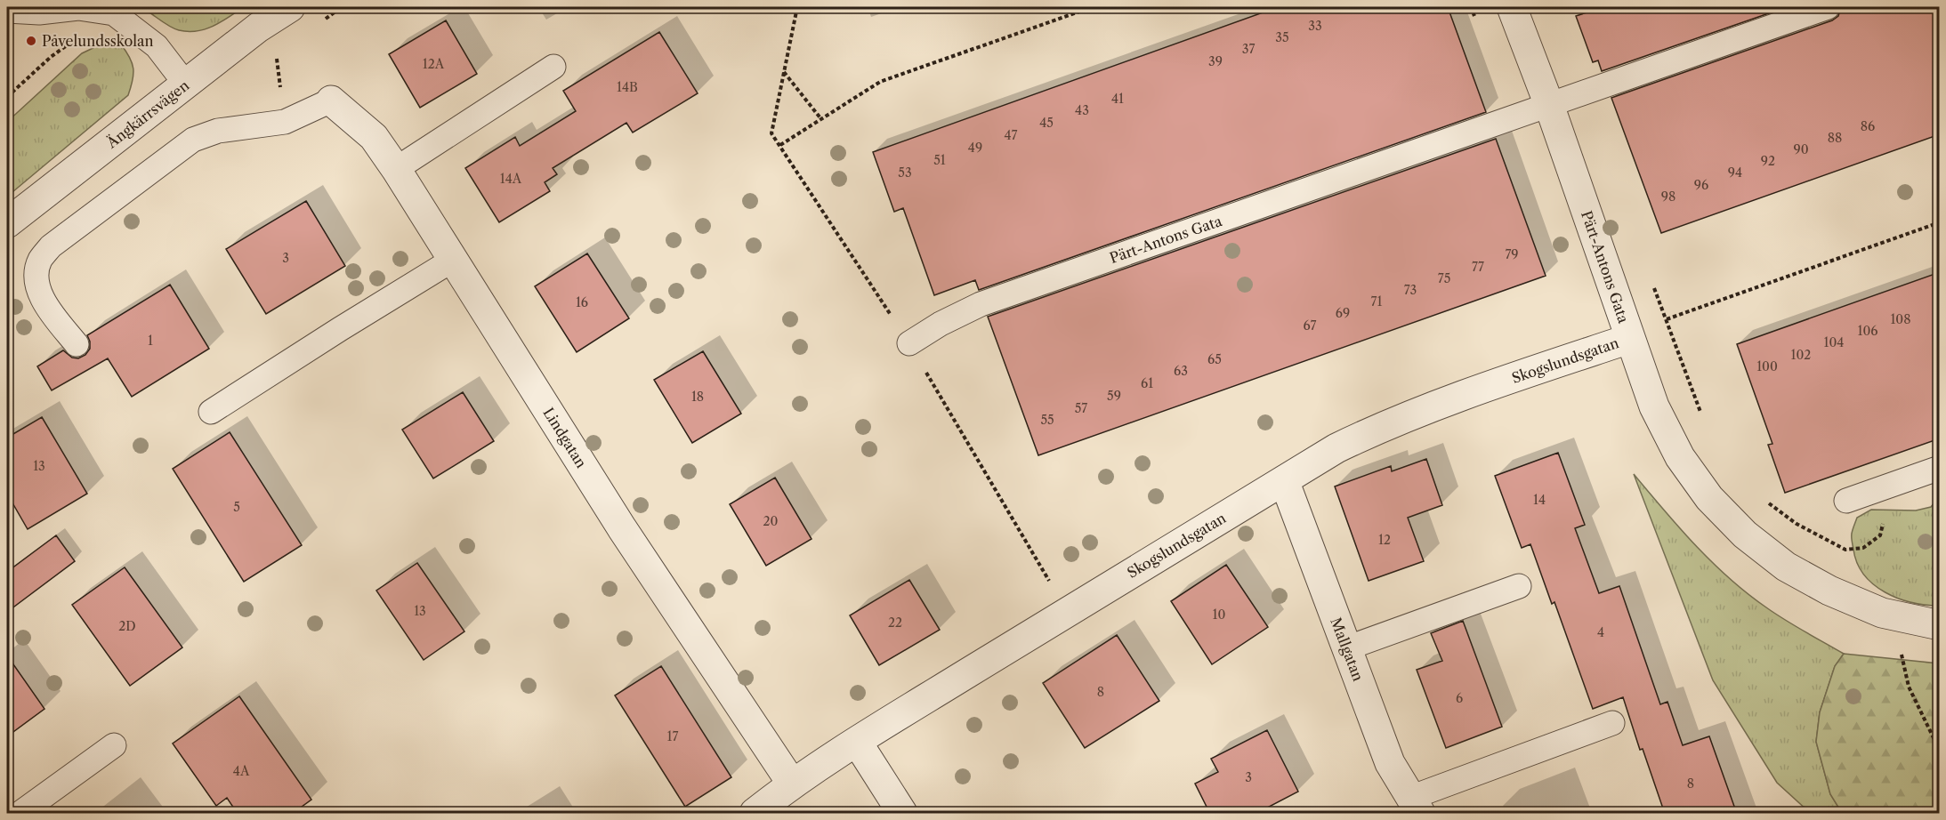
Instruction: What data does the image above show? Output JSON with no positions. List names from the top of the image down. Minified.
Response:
{"streets":{"street":["Ängkärrsvägen","Pärt-Antons Gata","Skogslundsgatan","Lindgatan","Mallgatan"]},"crossings":[["Pärt-Antons Gata","Skogslundsgatan"],["Skogslundsgatan","Lindgatan"],["Skogslundsgatan","Mallgatan"]],"places":["Påvelundsskolan"],"house_numbers":["33","35","37","39","12A","14B","41","43","45","86","47","88","49","90","51","92","53","94","14A","96","98","79","3","77","75","73","71","16","69","108","67","106","1","104","102","65","100","63","61","59","18","57","55","13","14","5","20","12","13","10","22","2D","4","8","6","17","4A","3","8"]}
